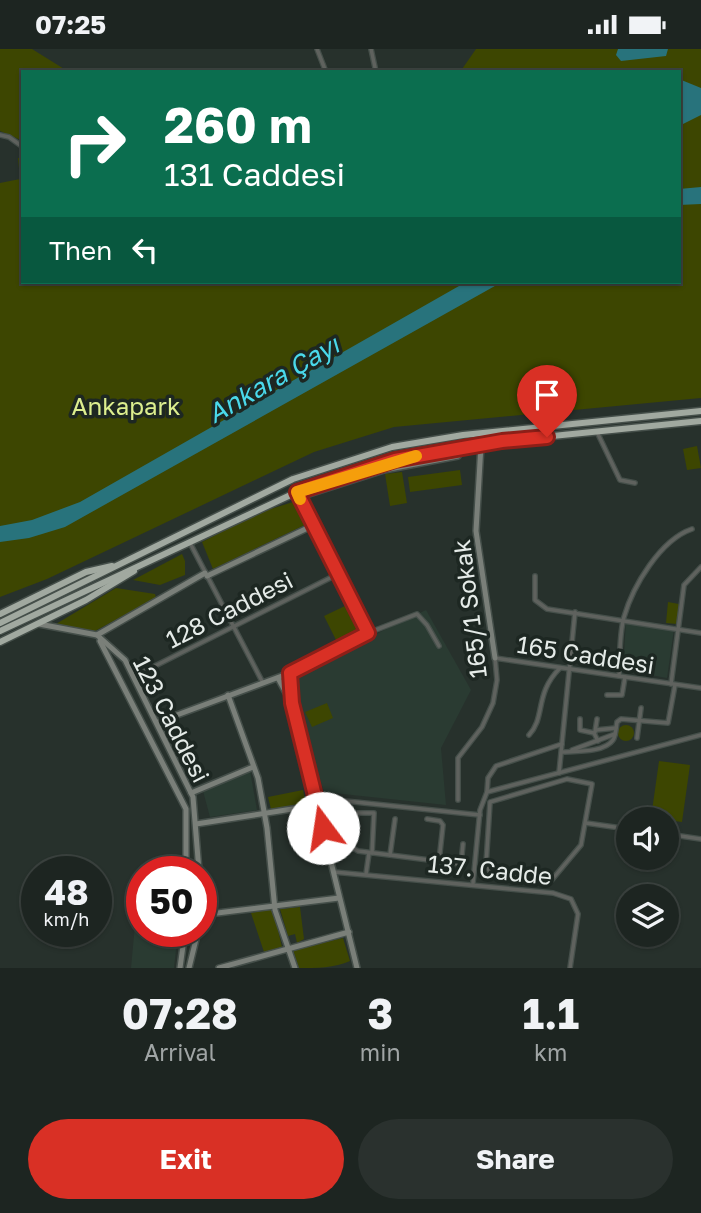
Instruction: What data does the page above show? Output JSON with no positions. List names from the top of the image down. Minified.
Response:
{"streets":{"street":["128 Caddesi","165/1 Sokak","165 Caddesi","123 Caddesi","137. Cadde"]},"crossings":[["128 Caddesi","123 Caddesi"],["165/1 Sokak","165 Caddesi"]],"water":["Ankara Çayı"],"parks":["Ankapark"],"page":{"status":"07:25","turn":["260 m","131 Caddesi"],"then":"Then","speed":"48 km/h","limit":"50","eta":["07:28","Arrival","3","min","1.1","km"],"buttons":["Exit","Share"]}}
